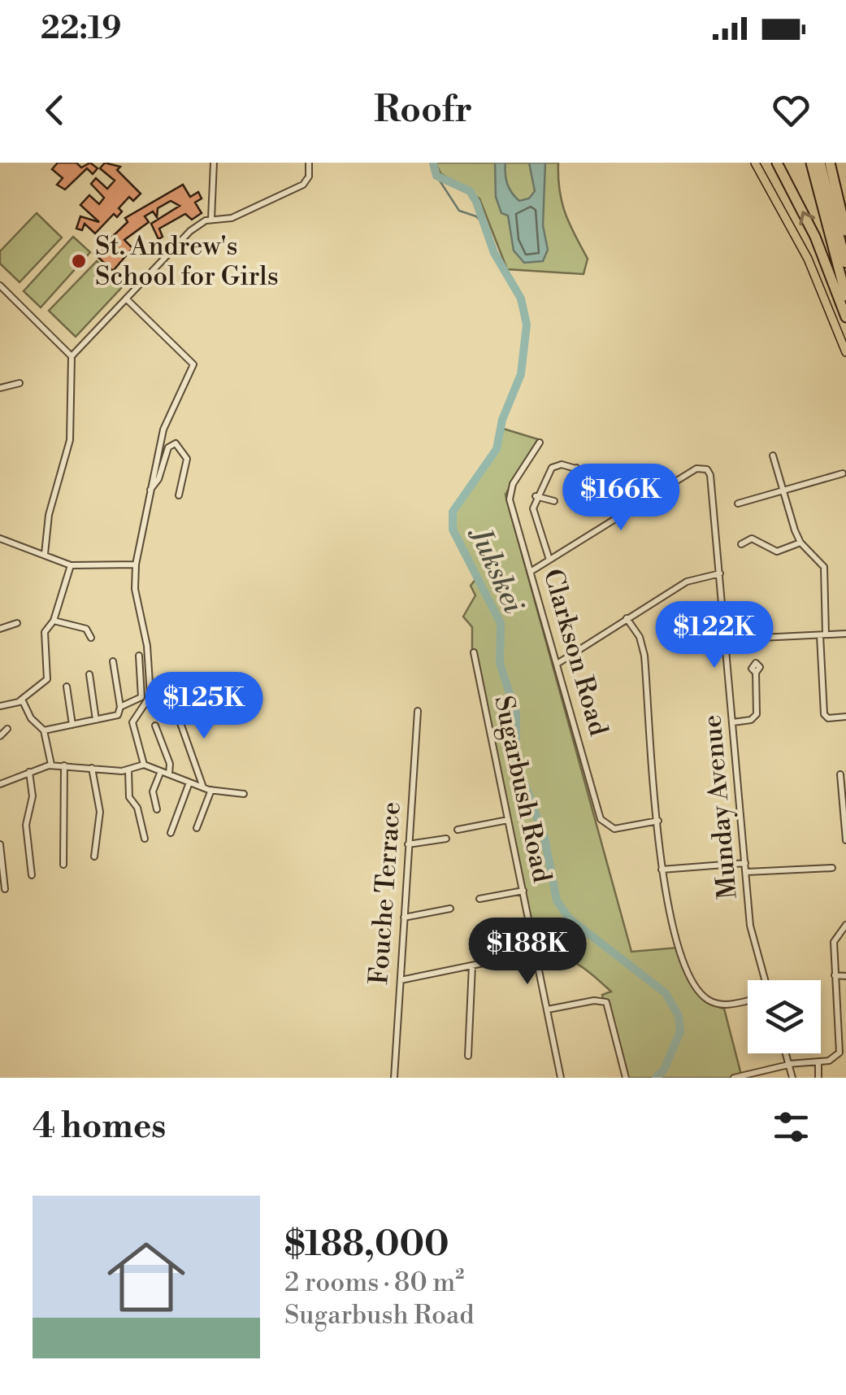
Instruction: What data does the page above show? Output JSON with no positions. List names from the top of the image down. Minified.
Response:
{"streets":{"street":["Clarkson Road","Sugarbush Road","Munday Avenue","Fouche Terrace"]},"water":["Jukskei"],"places":["St. Andrew's School for Girls"],"page":{"status":"22:19","header":"Roofr","price":["$166K","$122K","$125K","$188K"],"heading":"4 homes","list":[{"name":"$188,000","note":"2 rooms · 80 m² · Sugarbush Road"}]}}
